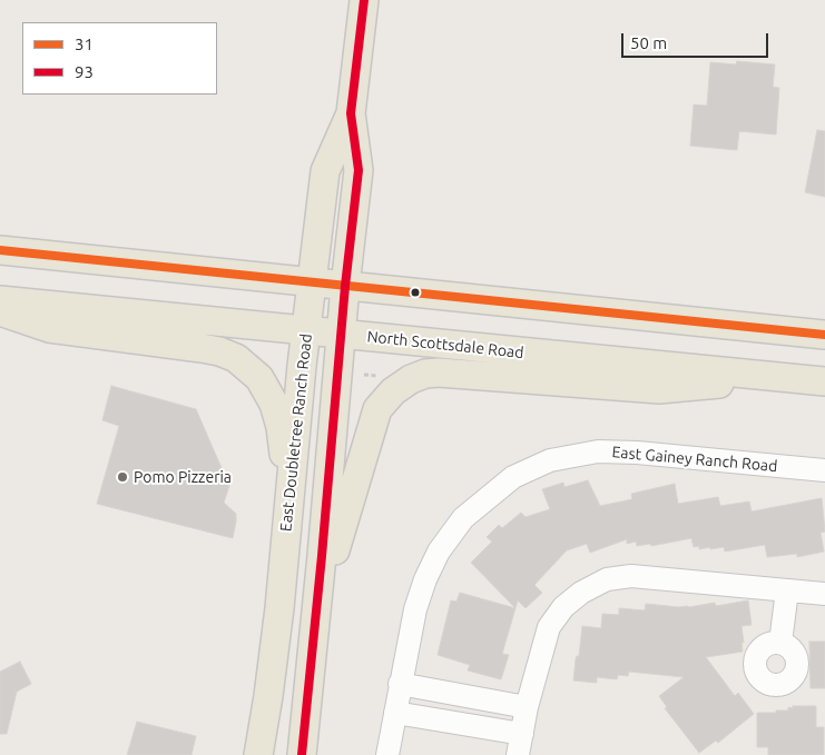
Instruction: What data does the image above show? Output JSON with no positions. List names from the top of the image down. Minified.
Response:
{"streets":{"main road":["North Scottsdale Road","East Doubletree Ranch Road"],"street":["East Gainey Ranch Road"]},"crossings":[["North Scottsdale Road","East Doubletree Ranch Road"]],"places":["Pomo Pizzeria"],"lines":["transit line 93","transit line 31"],"legend":["31","93"],"scale_bar":"50 m"}
